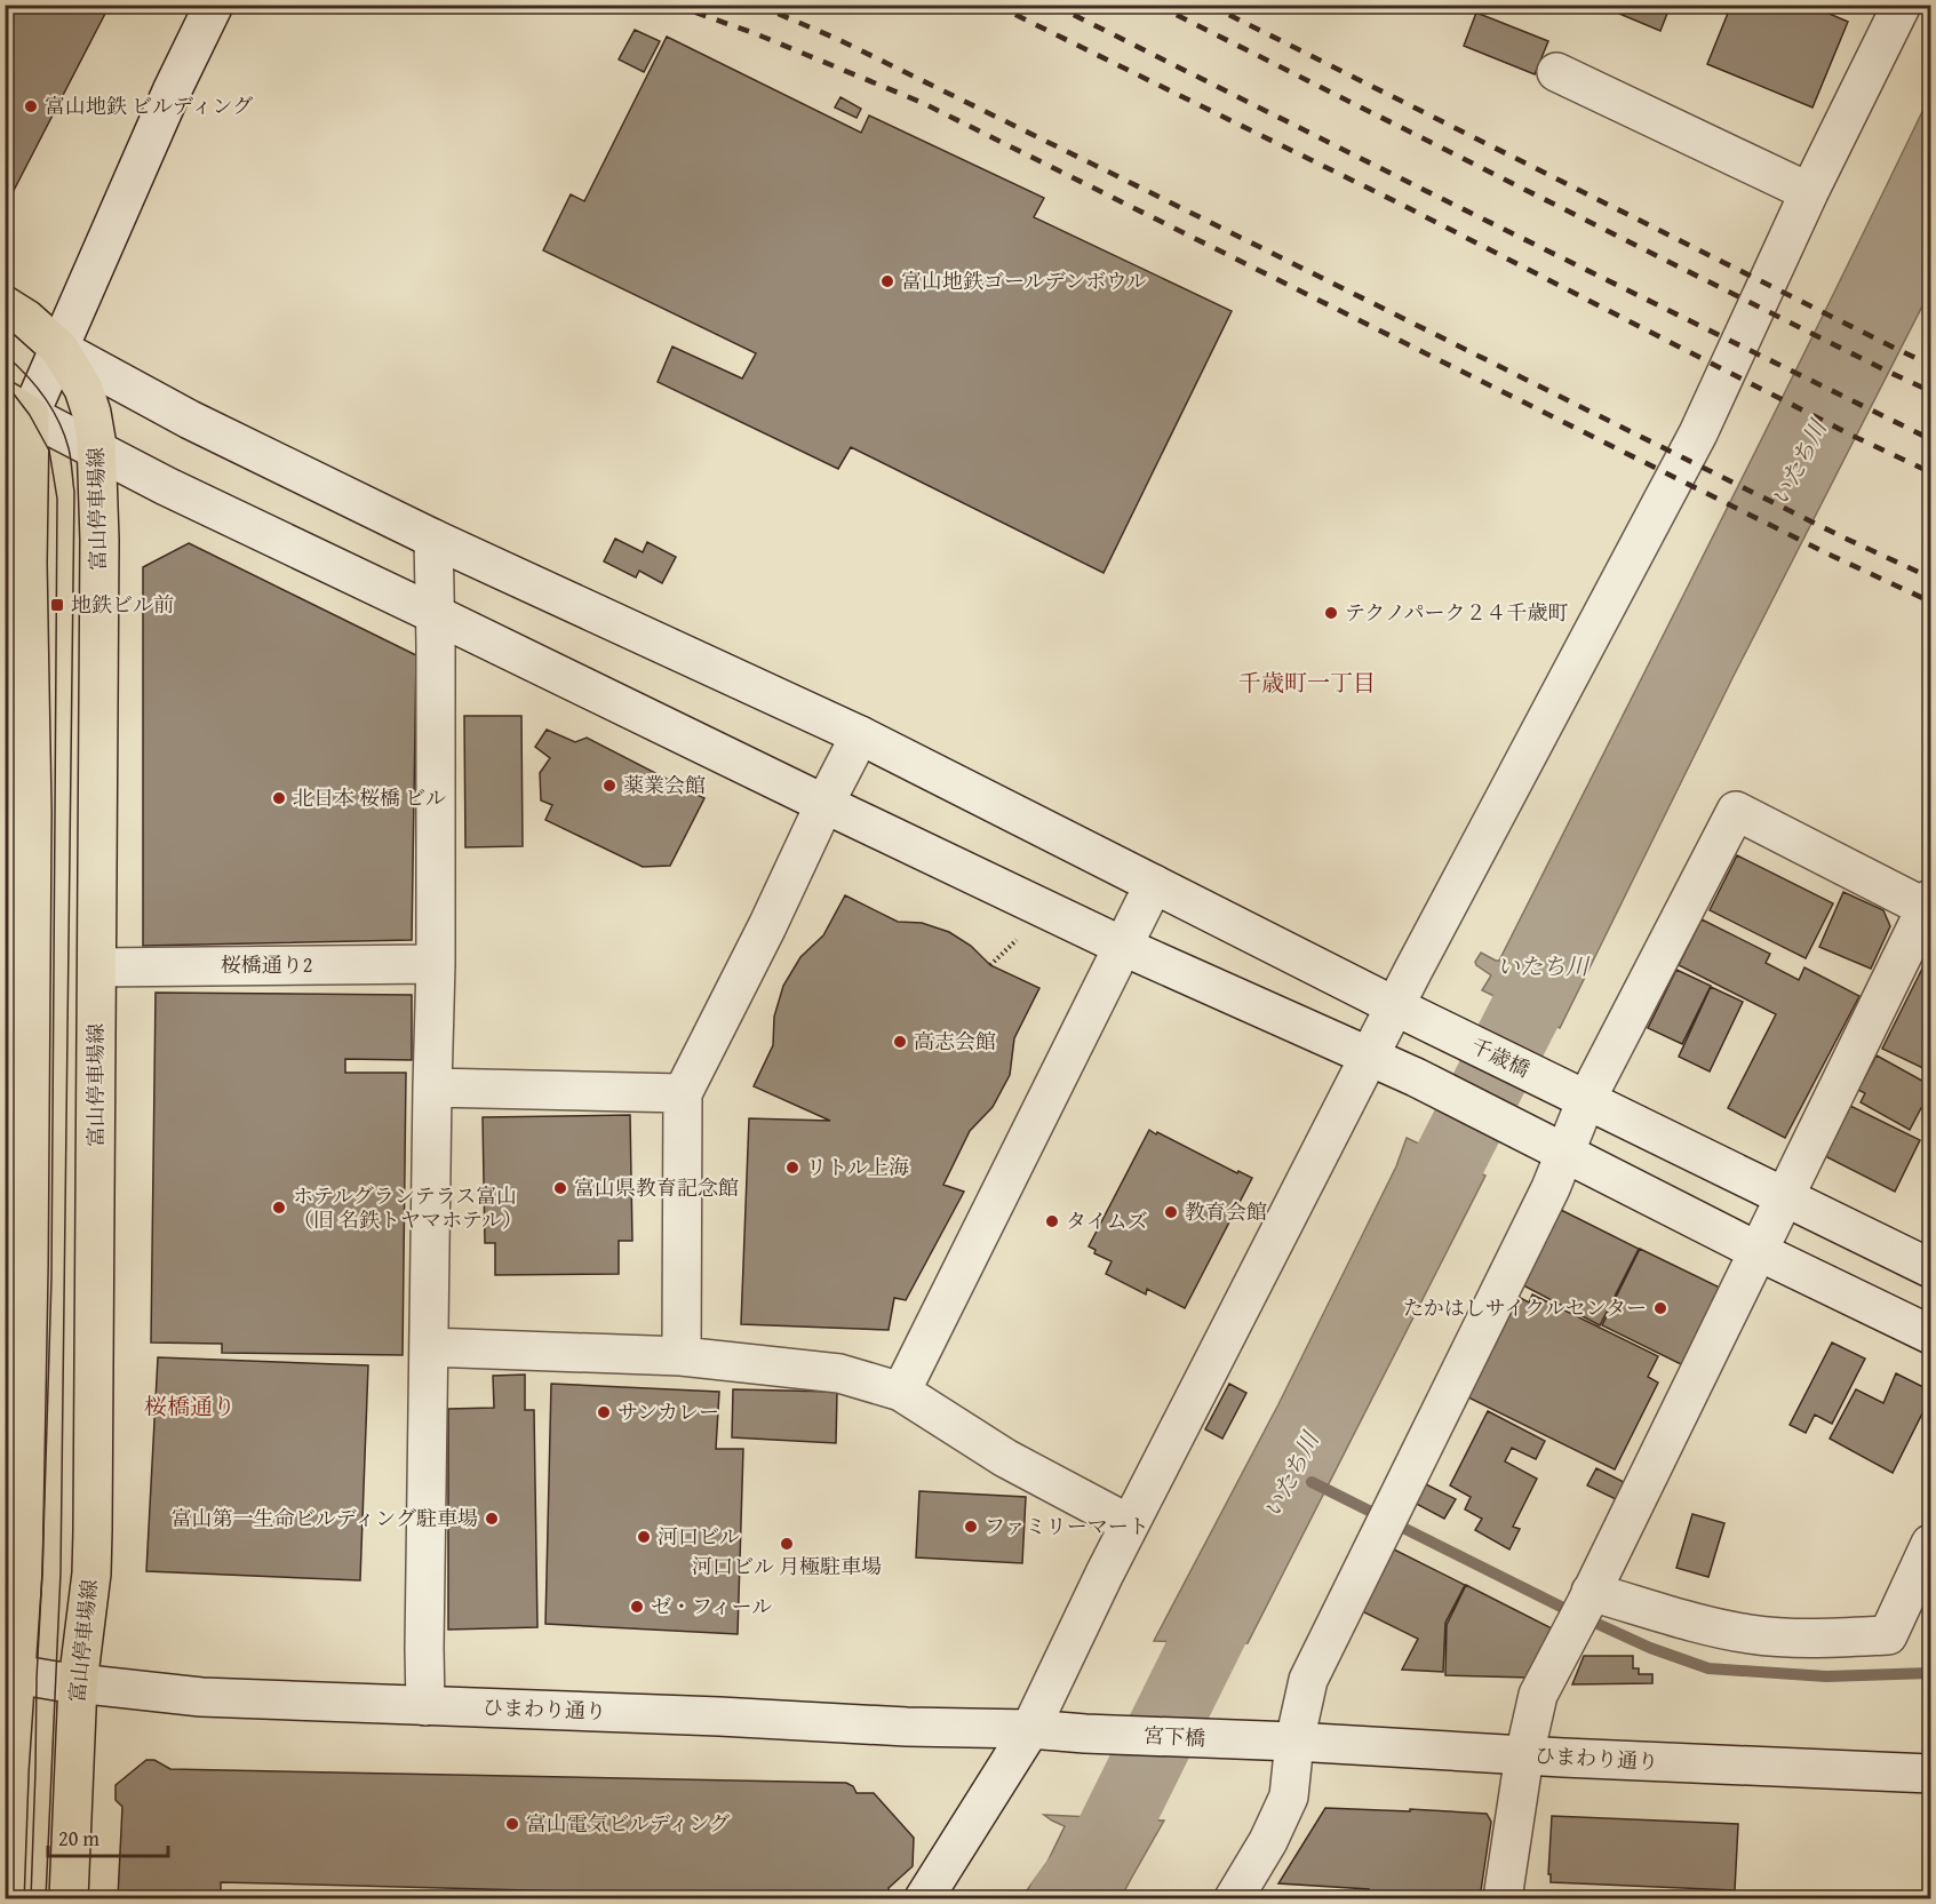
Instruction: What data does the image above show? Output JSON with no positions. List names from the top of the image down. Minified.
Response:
{"streets":{"main road":["富山停車場線"],"street":["桜橋通り2","千歳橋","ひまわり通り","宮下橋"]},"crossings":[["富山停車場線","桜橋通り2"],["富山停車場線","千歳橋"],["富山停車場線","ひまわり通り"],["ひまわり通り","宮下橋"]],"districts":["千歳町一丁目","桜橋通り"],"water":["いたち川"],"places":{"other":["富山地鉄 ビルディング","富山地鉄ゴールデンボウル","テクノパーク２４千歳町","薬業会館","北日本 桜橋 ビル","高志会館","リトル上海","富山県教育記念館","ホテルグランテラス富山 （旧 名鉄トヤマホテル）","教育会館","タイムズ","たかはしサイクルセンター","サンカレー","富山第一生命ビルディング駐車場","ファミリーマート","河口ビル","河口ビル 月極駐車場","ゼ・フィール","富山電気ビルディング"],"transit":["地鉄ビル前"]},"scale_bar":"20 m"}
